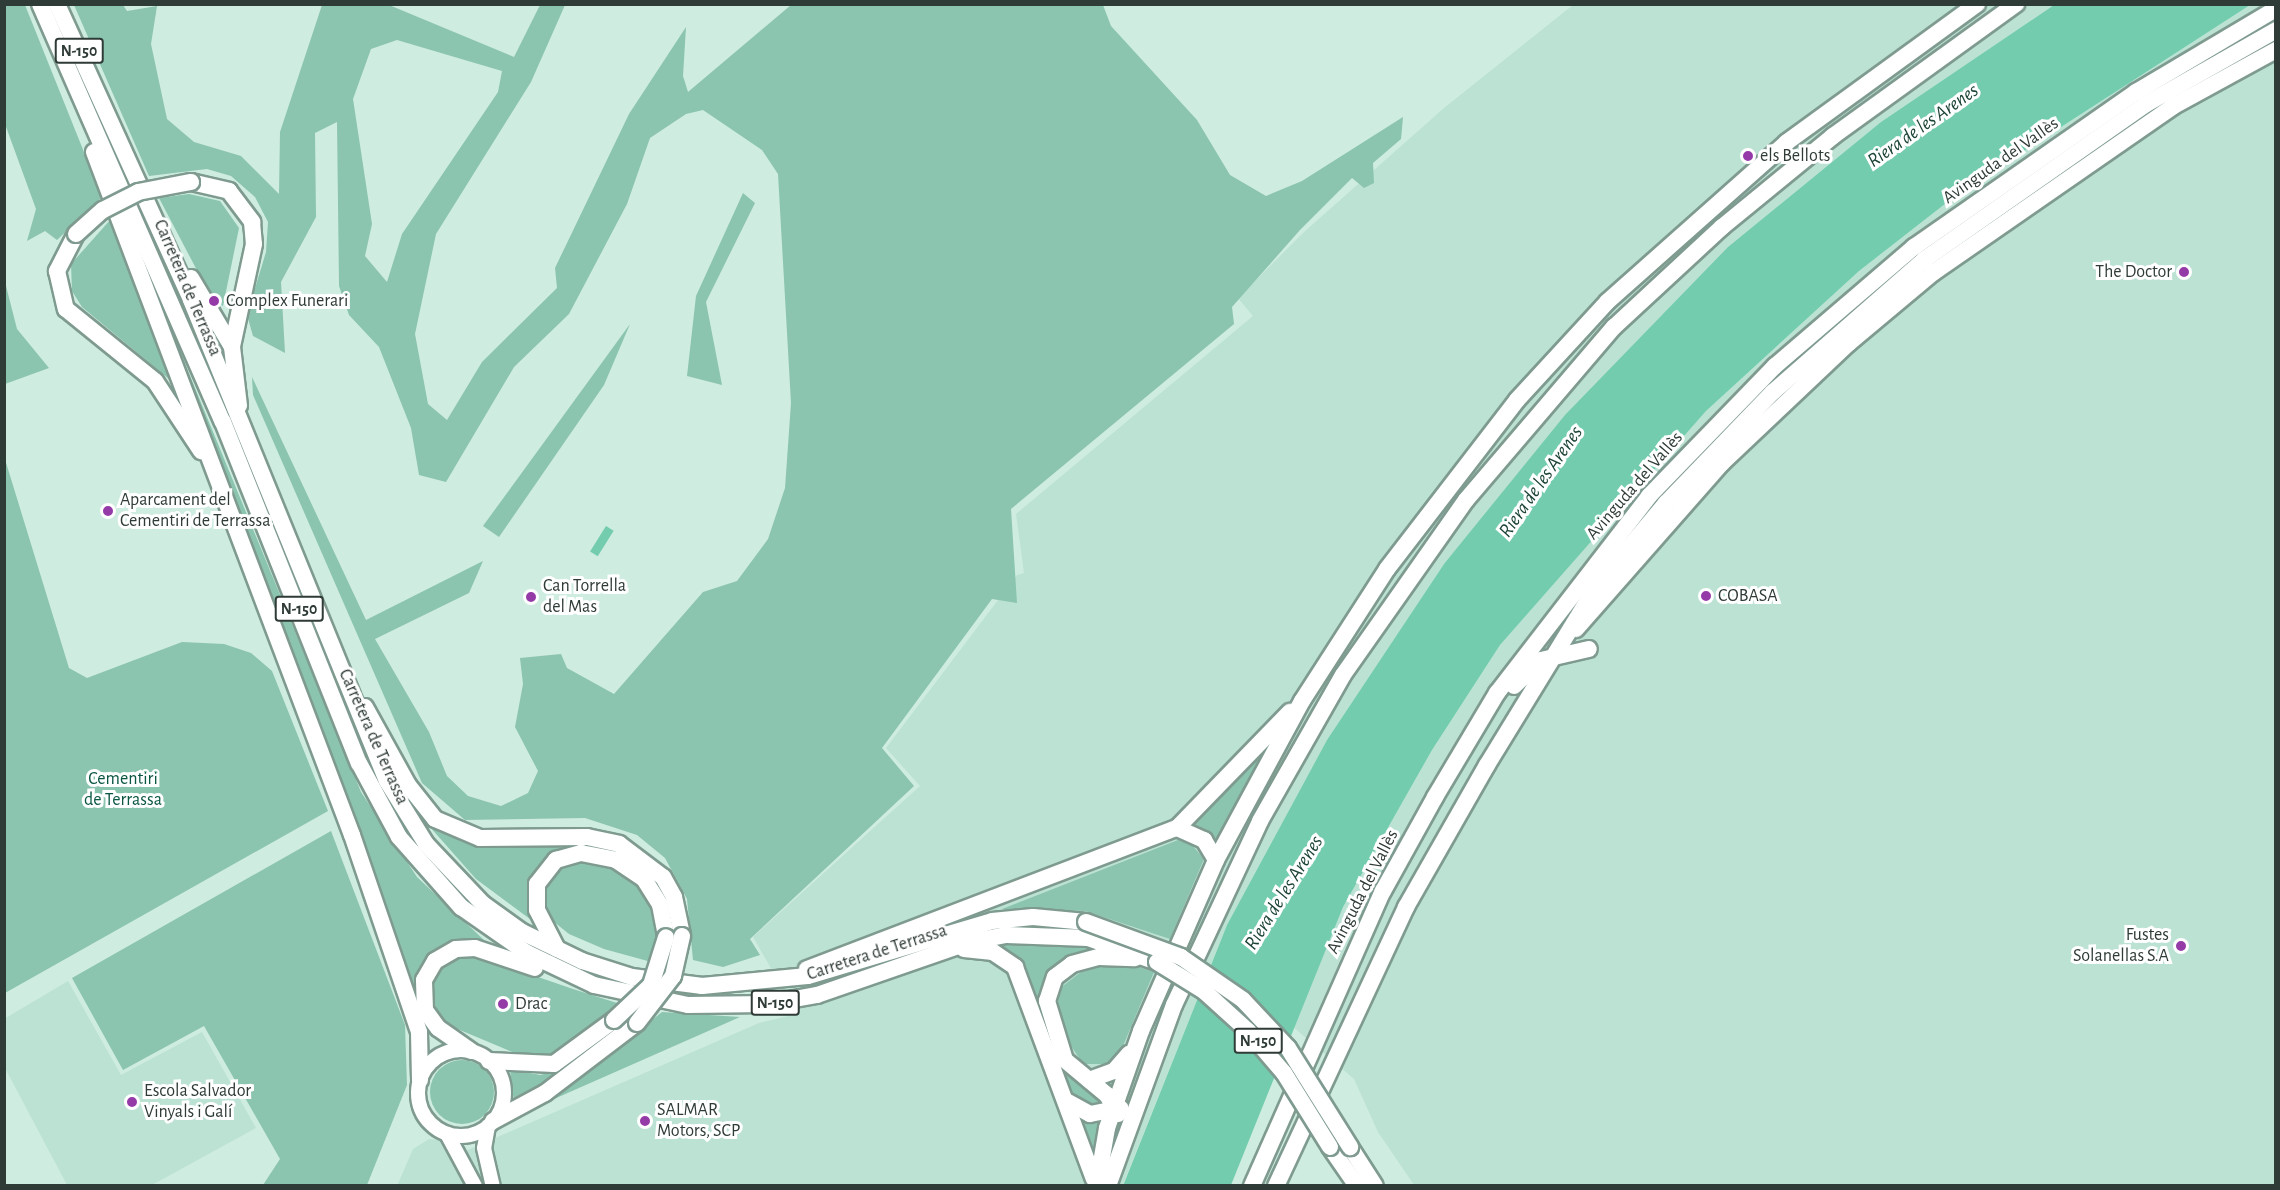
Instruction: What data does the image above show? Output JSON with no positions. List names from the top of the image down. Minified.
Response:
{"streets":{"main road":["N-150","Avinguda del Vallès","Carretera de Terrassa"]},"water":["Riera de les Arenes"],"parks":["Cementiri de Terrassa"],"places":["els Bellots","The Doctor","Complex Funerari","Aparcament del Cementiri de Terrassa","COBASA","Can Torrella del Mas","Fustes Solanellas S.A","Drac","Escola Salvador Vinyals i Galí","SALMAR Motors, SCP"]}
